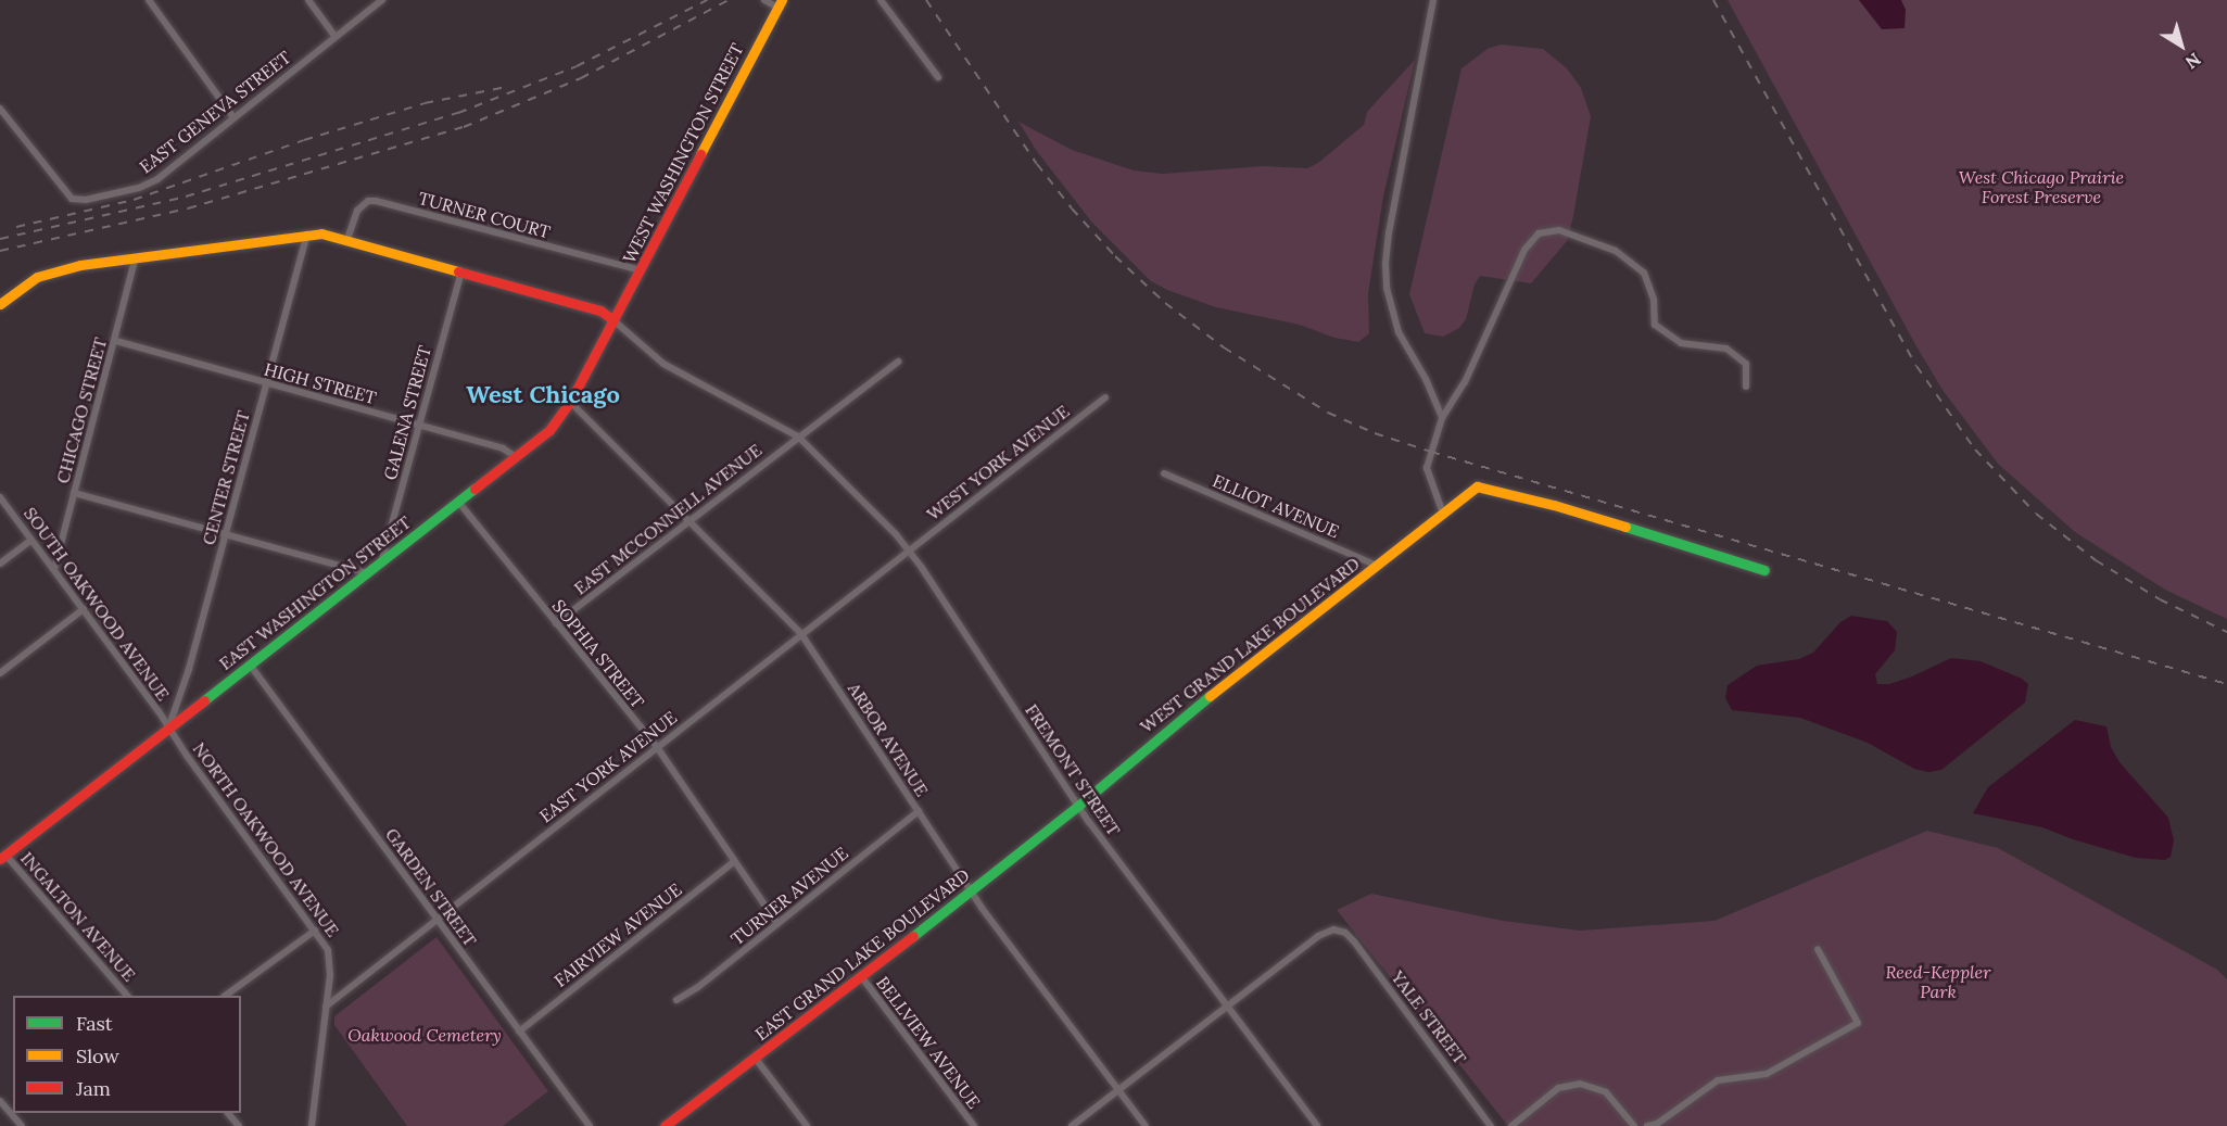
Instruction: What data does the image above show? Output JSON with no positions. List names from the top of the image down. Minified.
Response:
{"streets":{"street":["EAST GENEVA STREET","WEST WASHINGTON STREET","TURNER COURT","HIGH STREET","CHICAGO STREET","GALENA STREET","WEST YORK AVENUE","CENTER STREET","ELLIOT AVENUE","EAST MCCONNELL AVENUE","EAST WASHINGTON STREET","SOUTH OAKWOOD AVENUE","WEST GRAND LAKE BOULEVARD","SOPHIA STREET","ARBOR AVENUE","EAST YORK AVENUE","FREMONT STREET","NORTH OAKWOOD AVENUE","GARDEN STREET","TURNER AVENUE","INGALTON AVENUE","FAIRVIEW AVENUE","EAST GRAND LAKE BOULEVARD","YALE STREET","BELLVIEW AVENUE"]},"crossings":[["WEST WASHINGTON STREET","TURNER COURT"],["WEST WASHINGTON STREET","EAST WASHINGTON STREET"],["WEST WASHINGTON STREET","FREMONT STREET"],["HIGH STREET","CHICAGO STREET"],["HIGH STREET","GALENA STREET"],["HIGH STREET","CENTER STREET"],["HIGH STREET","EAST WASHINGTON STREET"],["CHICAGO STREET","SOUTH OAKWOOD AVENUE"],["GALENA STREET","EAST WASHINGTON STREET"],["WEST YORK AVENUE","EAST YORK AVENUE"],["WEST YORK AVENUE","FREMONT STREET"],["CENTER STREET","EAST WASHINGTON STREET"],["CENTER STREET","SOUTH OAKWOOD AVENUE"],["CENTER STREET","NORTH OAKWOOD AVENUE"],["ELLIOT AVENUE","WEST GRAND LAKE BOULEVARD"],["EAST MCCONNELL AVENUE","SOPHIA STREET"],["EAST MCCONNELL AVENUE","ARBOR AVENUE"],["EAST MCCONNELL AVENUE","FREMONT STREET"],["EAST WASHINGTON STREET","SOUTH OAKWOOD AVENUE"],["EAST WASHINGTON STREET","SOPHIA STREET"],["EAST WASHINGTON STREET","ARBOR AVENUE"],["EAST WASHINGTON STREET","FREMONT STREET"],["EAST WASHINGTON STREET","NORTH OAKWOOD AVENUE"],["EAST WASHINGTON STREET","GARDEN STREET"],["EAST WASHINGTON STREET","INGALTON AVENUE"],["SOUTH OAKWOOD AVENUE","NORTH OAKWOOD AVENUE"],["WEST GRAND LAKE BOULEVARD","FREMONT STREET"],["WEST GRAND LAKE BOULEVARD","EAST GRAND LAKE BOULEVARD"],["SOPHIA STREET","EAST YORK AVENUE"],["SOPHIA STREET","TURNER AVENUE"],["SOPHIA STREET","FAIRVIEW AVENUE"],["ARBOR AVENUE","EAST YORK AVENUE"],["ARBOR AVENUE","TURNER AVENUE"],["ARBOR AVENUE","EAST GRAND LAKE BOULEVARD"],["EAST YORK AVENUE","FREMONT STREET"],["EAST YORK AVENUE","NORTH OAKWOOD AVENUE"],["EAST YORK AVENUE","GARDEN STREET"],["FREMONT STREET","EAST GRAND LAKE BOULEVARD"],["FREMONT STREET","YALE STREET"],["GARDEN STREET","FAIRVIEW AVENUE"],["EAST GRAND LAKE BOULEVARD","BELLVIEW AVENUE"]],"districts":["West Chicago"],"parks":["West Chicago Prairie Forest Preserve","Reed-Keppler Park","Oakwood Cemetery"],"legend":["Fast","Slow","Jam"],"north":"bottom right"}
